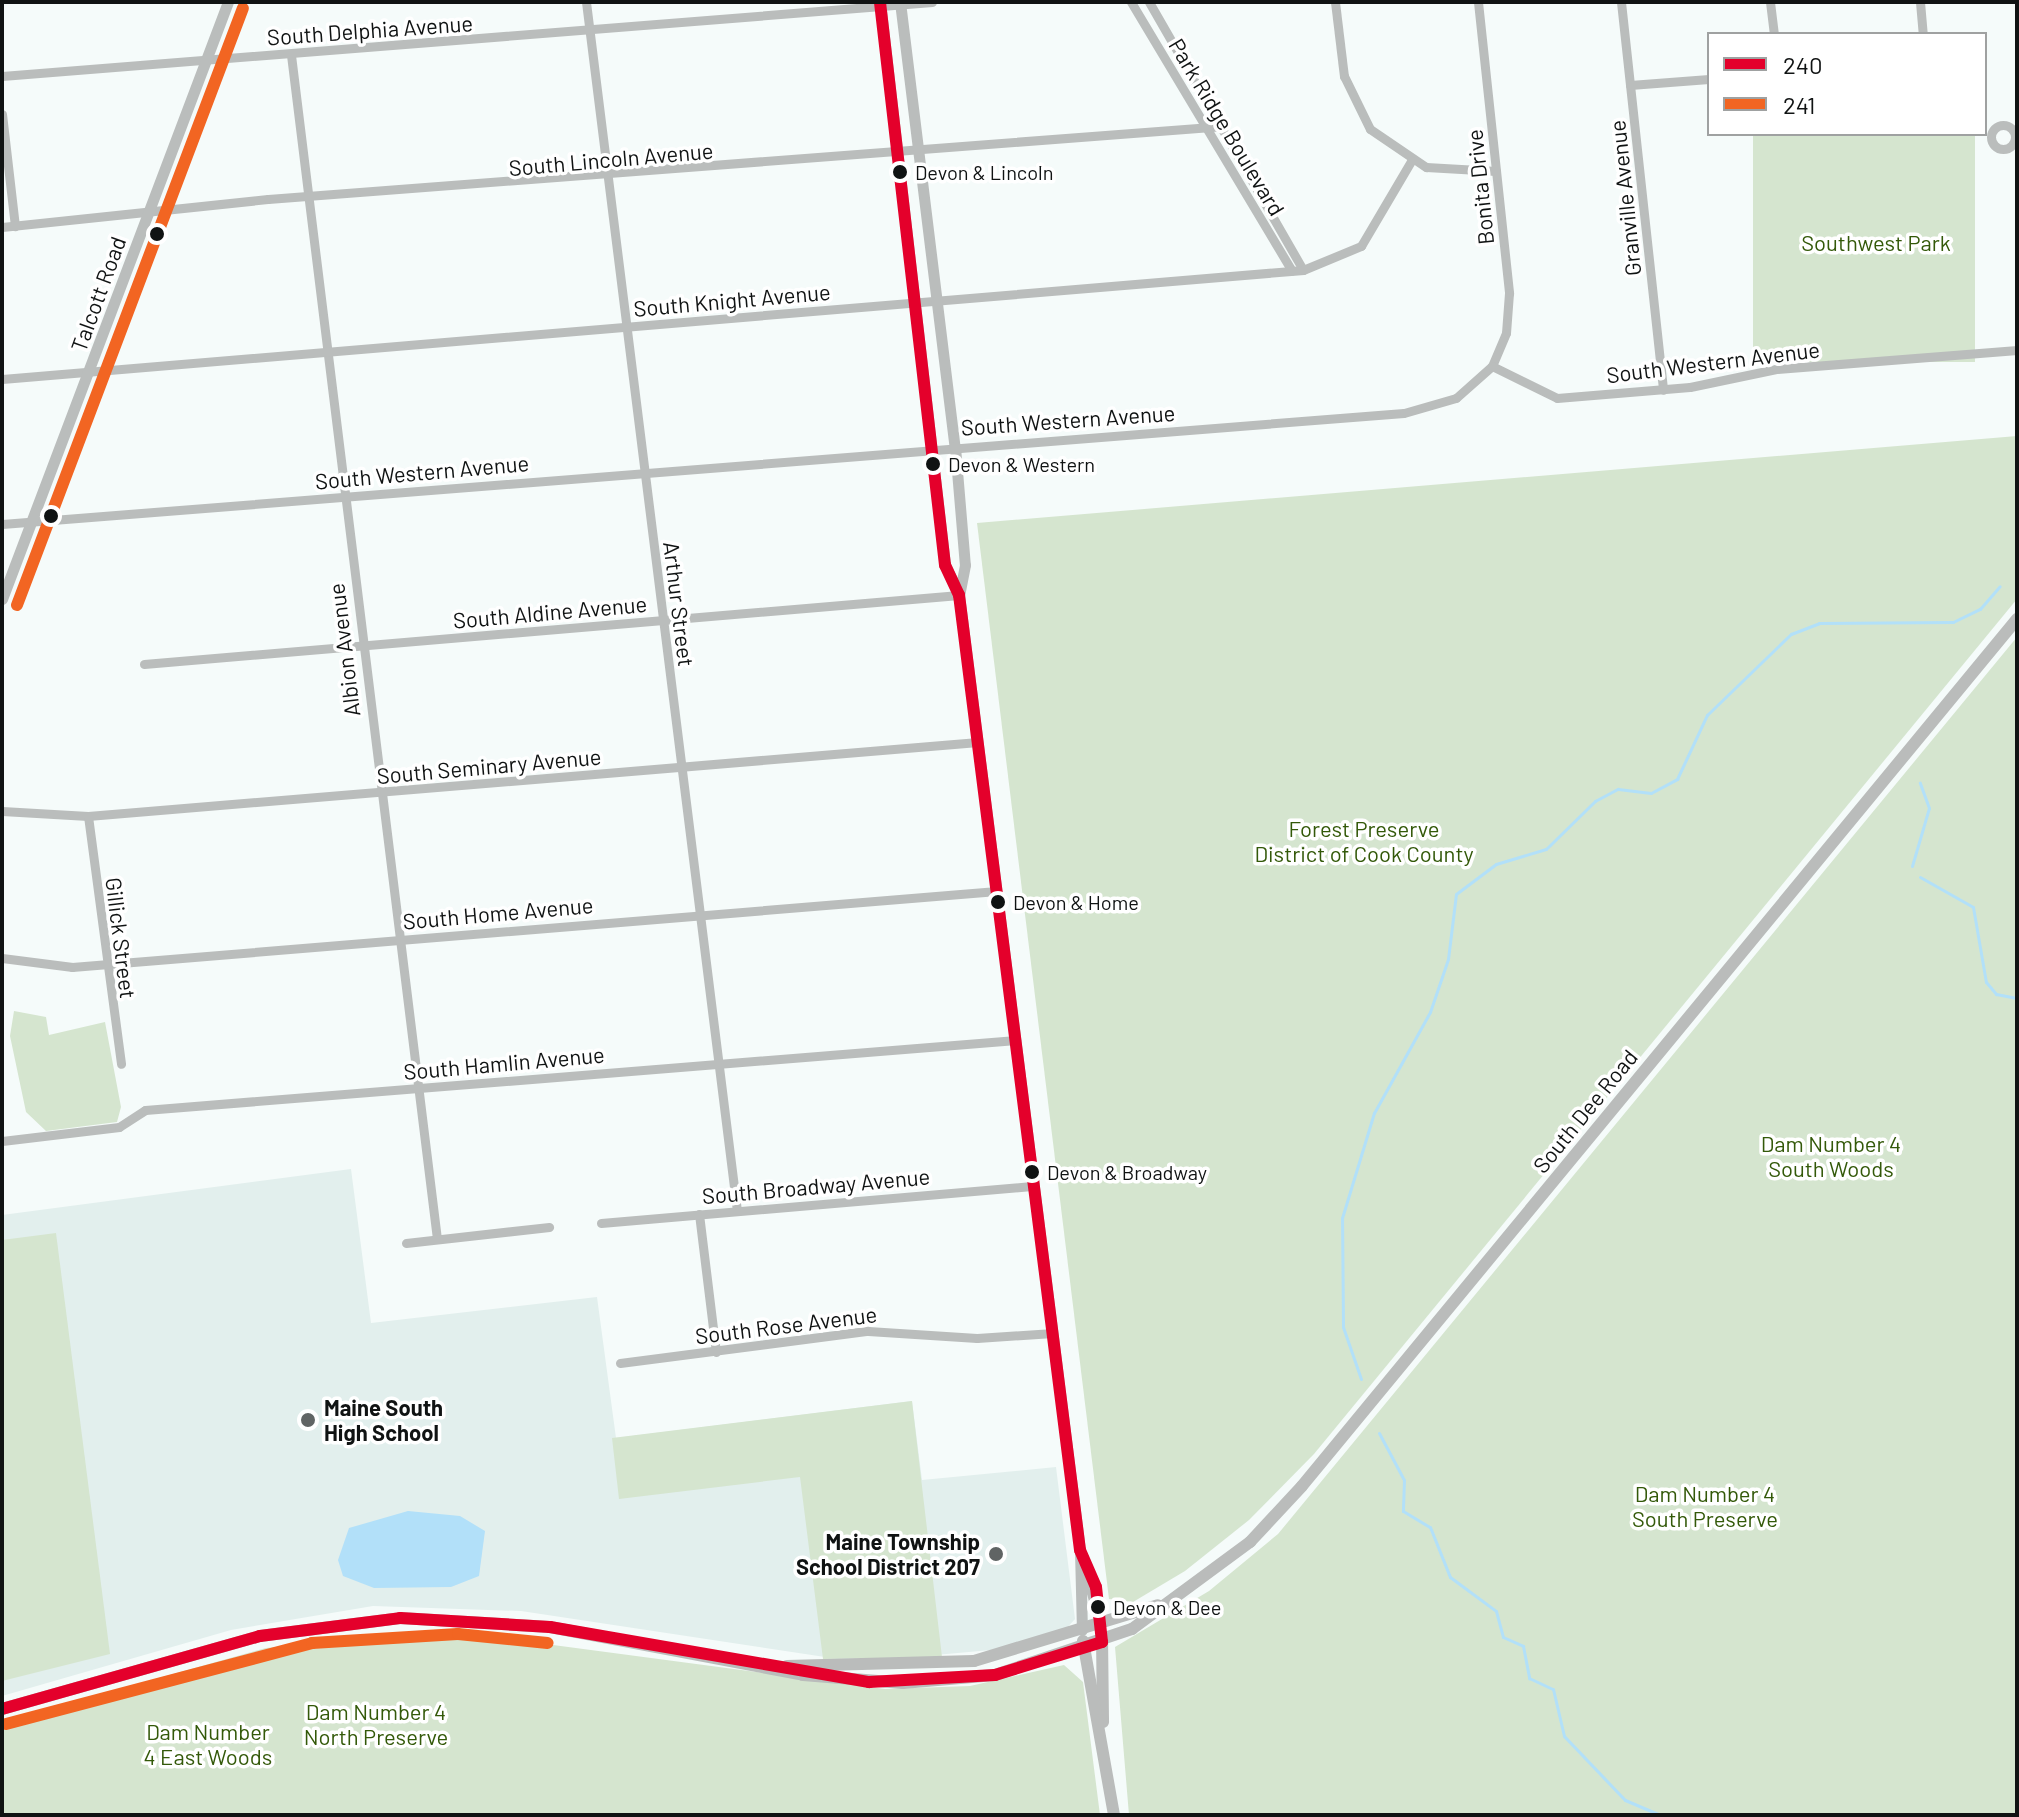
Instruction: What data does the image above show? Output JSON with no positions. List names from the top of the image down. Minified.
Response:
{"streets":{"main road":["South Dee Road"],"street":["South Delphia Avenue","Park Ridge Boulevard","South Lincoln Avenue","Bonita Drive","Granville Avenue","Talcott Road","South Knight Avenue","South Western Avenue","Arthur Street","South Aldine Avenue","Albion Avenue","South Seminary Avenue","South Home Avenue","Gillick Street","South Hamlin Avenue","South Broadway Avenue","South Rose Avenue"]},"crossings":[["South Delphia Avenue","Talcott Road"],["South Delphia Avenue","Arthur Street"],["South Delphia Avenue","Albion Avenue"],["Park Ridge Boulevard","South Lincoln Avenue"],["Park Ridge Boulevard","South Knight Avenue"],["South Lincoln Avenue","Talcott Road"],["South Lincoln Avenue","Arthur Street"],["South Lincoln Avenue","Albion Avenue"],["Bonita Drive","South Western Avenue"],["Granville Avenue","South Western Avenue"],["Talcott Road","South Knight Avenue"],["Talcott Road","South Western Avenue"],["South Knight Avenue","Arthur Street"],["South Knight Avenue","Albion Avenue"],["South Western Avenue","Arthur Street"],["South Western Avenue","Albion Avenue"],["Arthur Street","South Aldine Avenue"],["Arthur Street","South Seminary Avenue"],["Arthur Street","South Home Avenue"],["Arthur Street","South Hamlin Avenue"],["Arthur Street","South Broadway Avenue"],["South Aldine Avenue","Albion Avenue"],["Albion Avenue","South Seminary Avenue"],["Albion Avenue","South Home Avenue"],["Albion Avenue","South Hamlin Avenue"],["South Seminary Avenue","Gillick Street"],["South Home Avenue","Gillick Street"]],"parks":["Southwest Park","Forest Preserve District of Cook County","Dam Number 4 South Woods","Dam Number 4 South Preserve","Dam Number 4 North Preserve","Dam Number 4 East Woods"],"places":["Devon & Lincoln","Devon & Western","Devon & Home","Devon & Broadway","Maine South High School","Maine Township School District 207","Devon & Dee"],"lines":["transit line 240","transit line 241"],"legend":["240","241"]}
